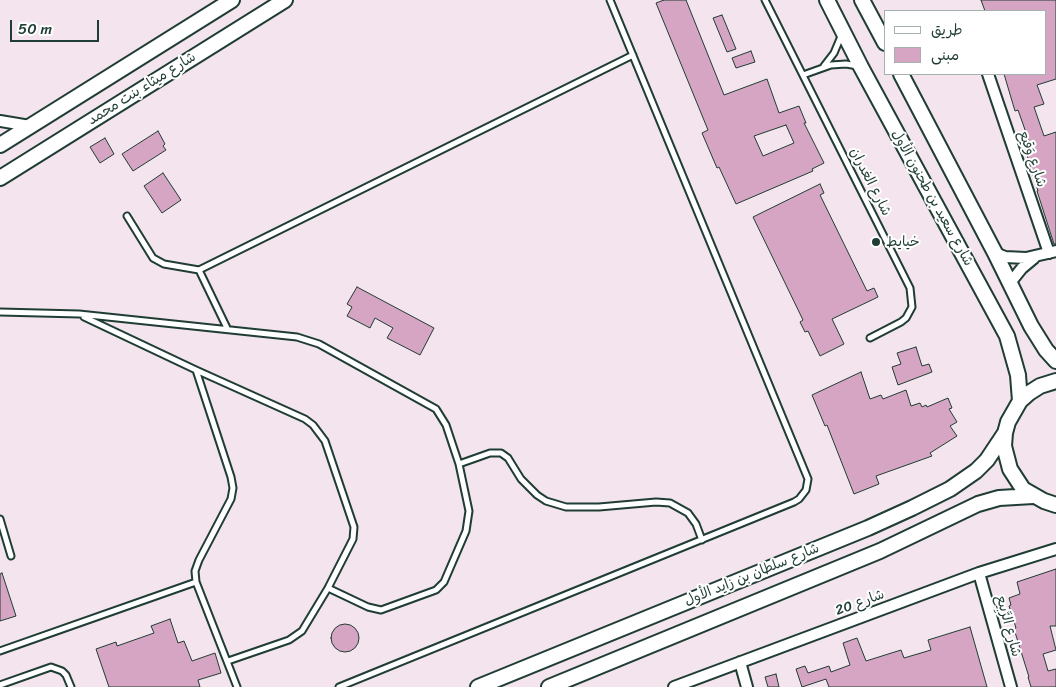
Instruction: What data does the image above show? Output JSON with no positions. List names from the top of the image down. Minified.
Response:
{"streets":{"main road":["شارع ميثاء بنت محمد","شارع سعيد بن طحنون الأول","شارع سلطان بن زايد الأول"],"street":["شارع وَقيع","شارع 20","شارع الرَّبِيع"],"lane":["شارع الغدران"]},"crossings":[["شارع 20","شارع الرَّبِيع"]],"places":["خيايط"],"legend":["طريق","مبنى"],"scale_bar":"50 m"}
